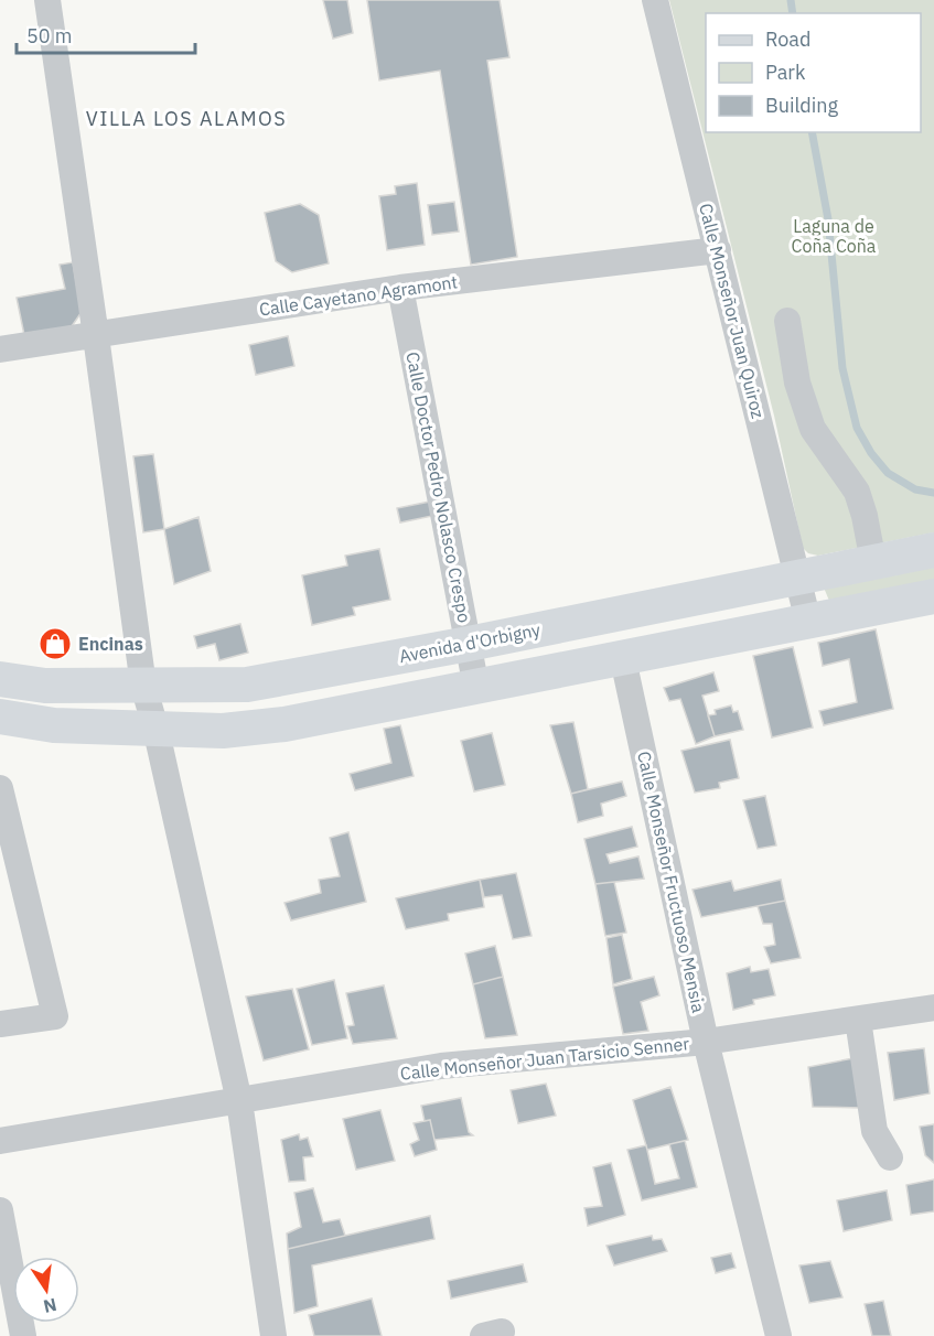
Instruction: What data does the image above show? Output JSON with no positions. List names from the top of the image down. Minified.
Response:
{"streets":{"main road":["Avenida d'Orbigny"],"street":["Calle Cayetano Agramont","Calle Monseñor Juan Quiroz","Calle Doctor Pedro Nolasco Crespo","Calle Monseñor Fructuoso Mensia","Calle Monseñor Juan Tarsicio Senner"]},"crossings":[["Calle Cayetano Agramont","Calle Monseñor Juan Quiroz"],["Calle Cayetano Agramont","Calle Doctor Pedro Nolasco Crespo"],["Calle Monseñor Juan Quiroz","Avenida d'Orbigny"],["Calle Doctor Pedro Nolasco Crespo","Avenida d'Orbigny"],["Calle Monseñor Fructuoso Mensia","Calle Monseñor Juan Tarsicio Senner"]],"districts":["VILLA LOS ALAMOS"],"parks":["Laguna de Coña Coña"],"places":{"shop":["Encinas"]},"legend":["Road","Park","Building"],"scale_bar":"50 m","north":"bottom"}
